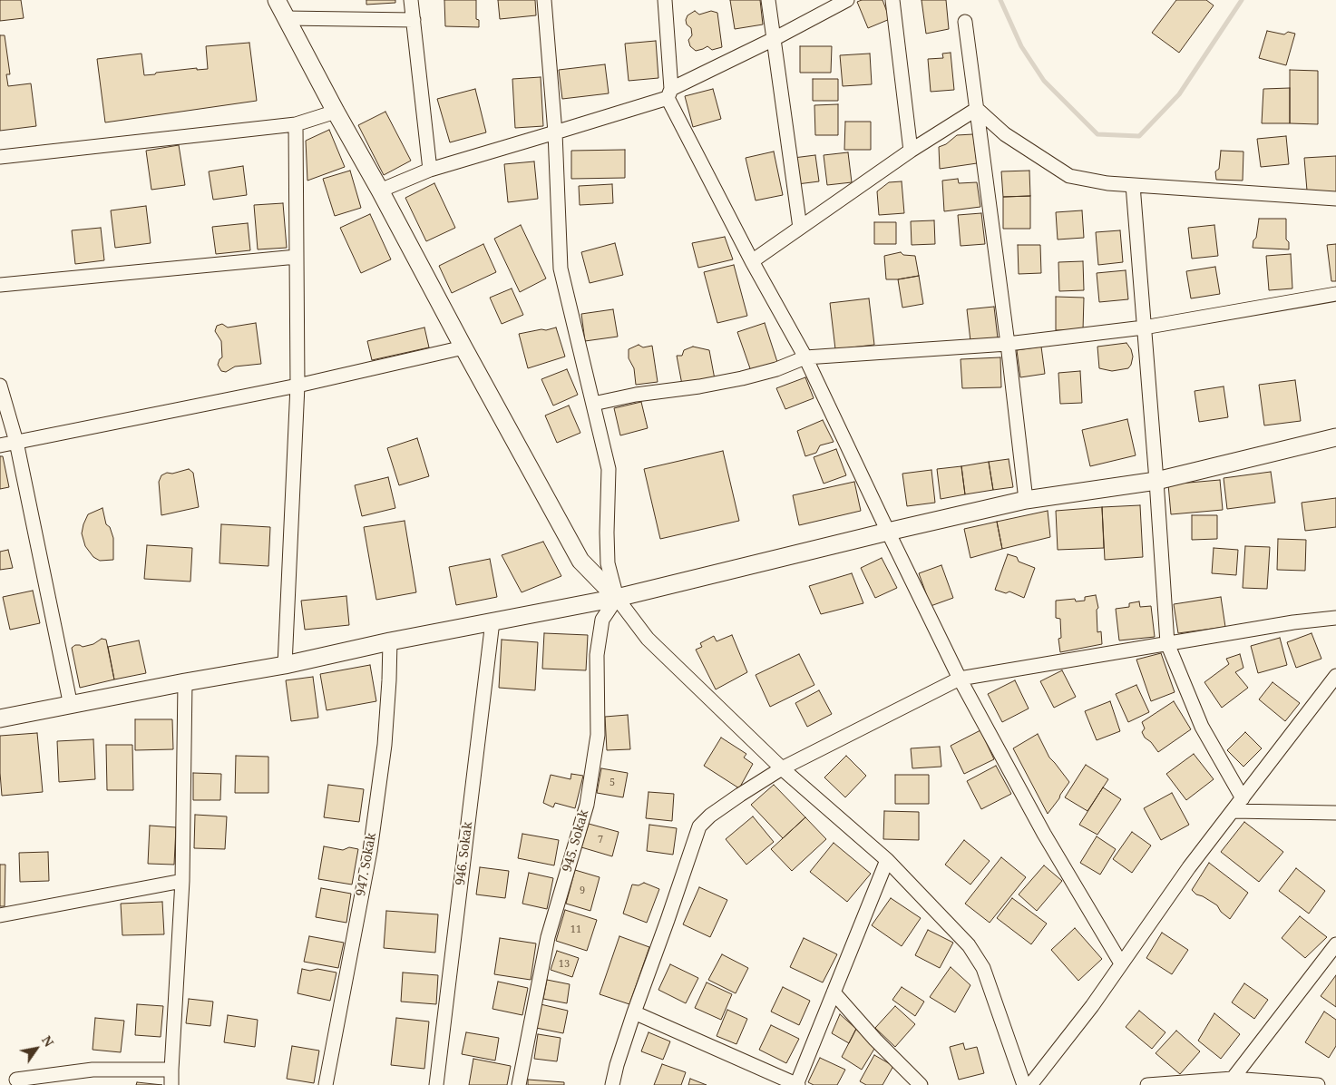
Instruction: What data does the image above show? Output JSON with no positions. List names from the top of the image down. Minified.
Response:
{"streets":{"street":["945. Sokak","946. Sokak","947. Sokak"]},"house_numbers":["5","7","9","11","13"],"north":"top right"}
